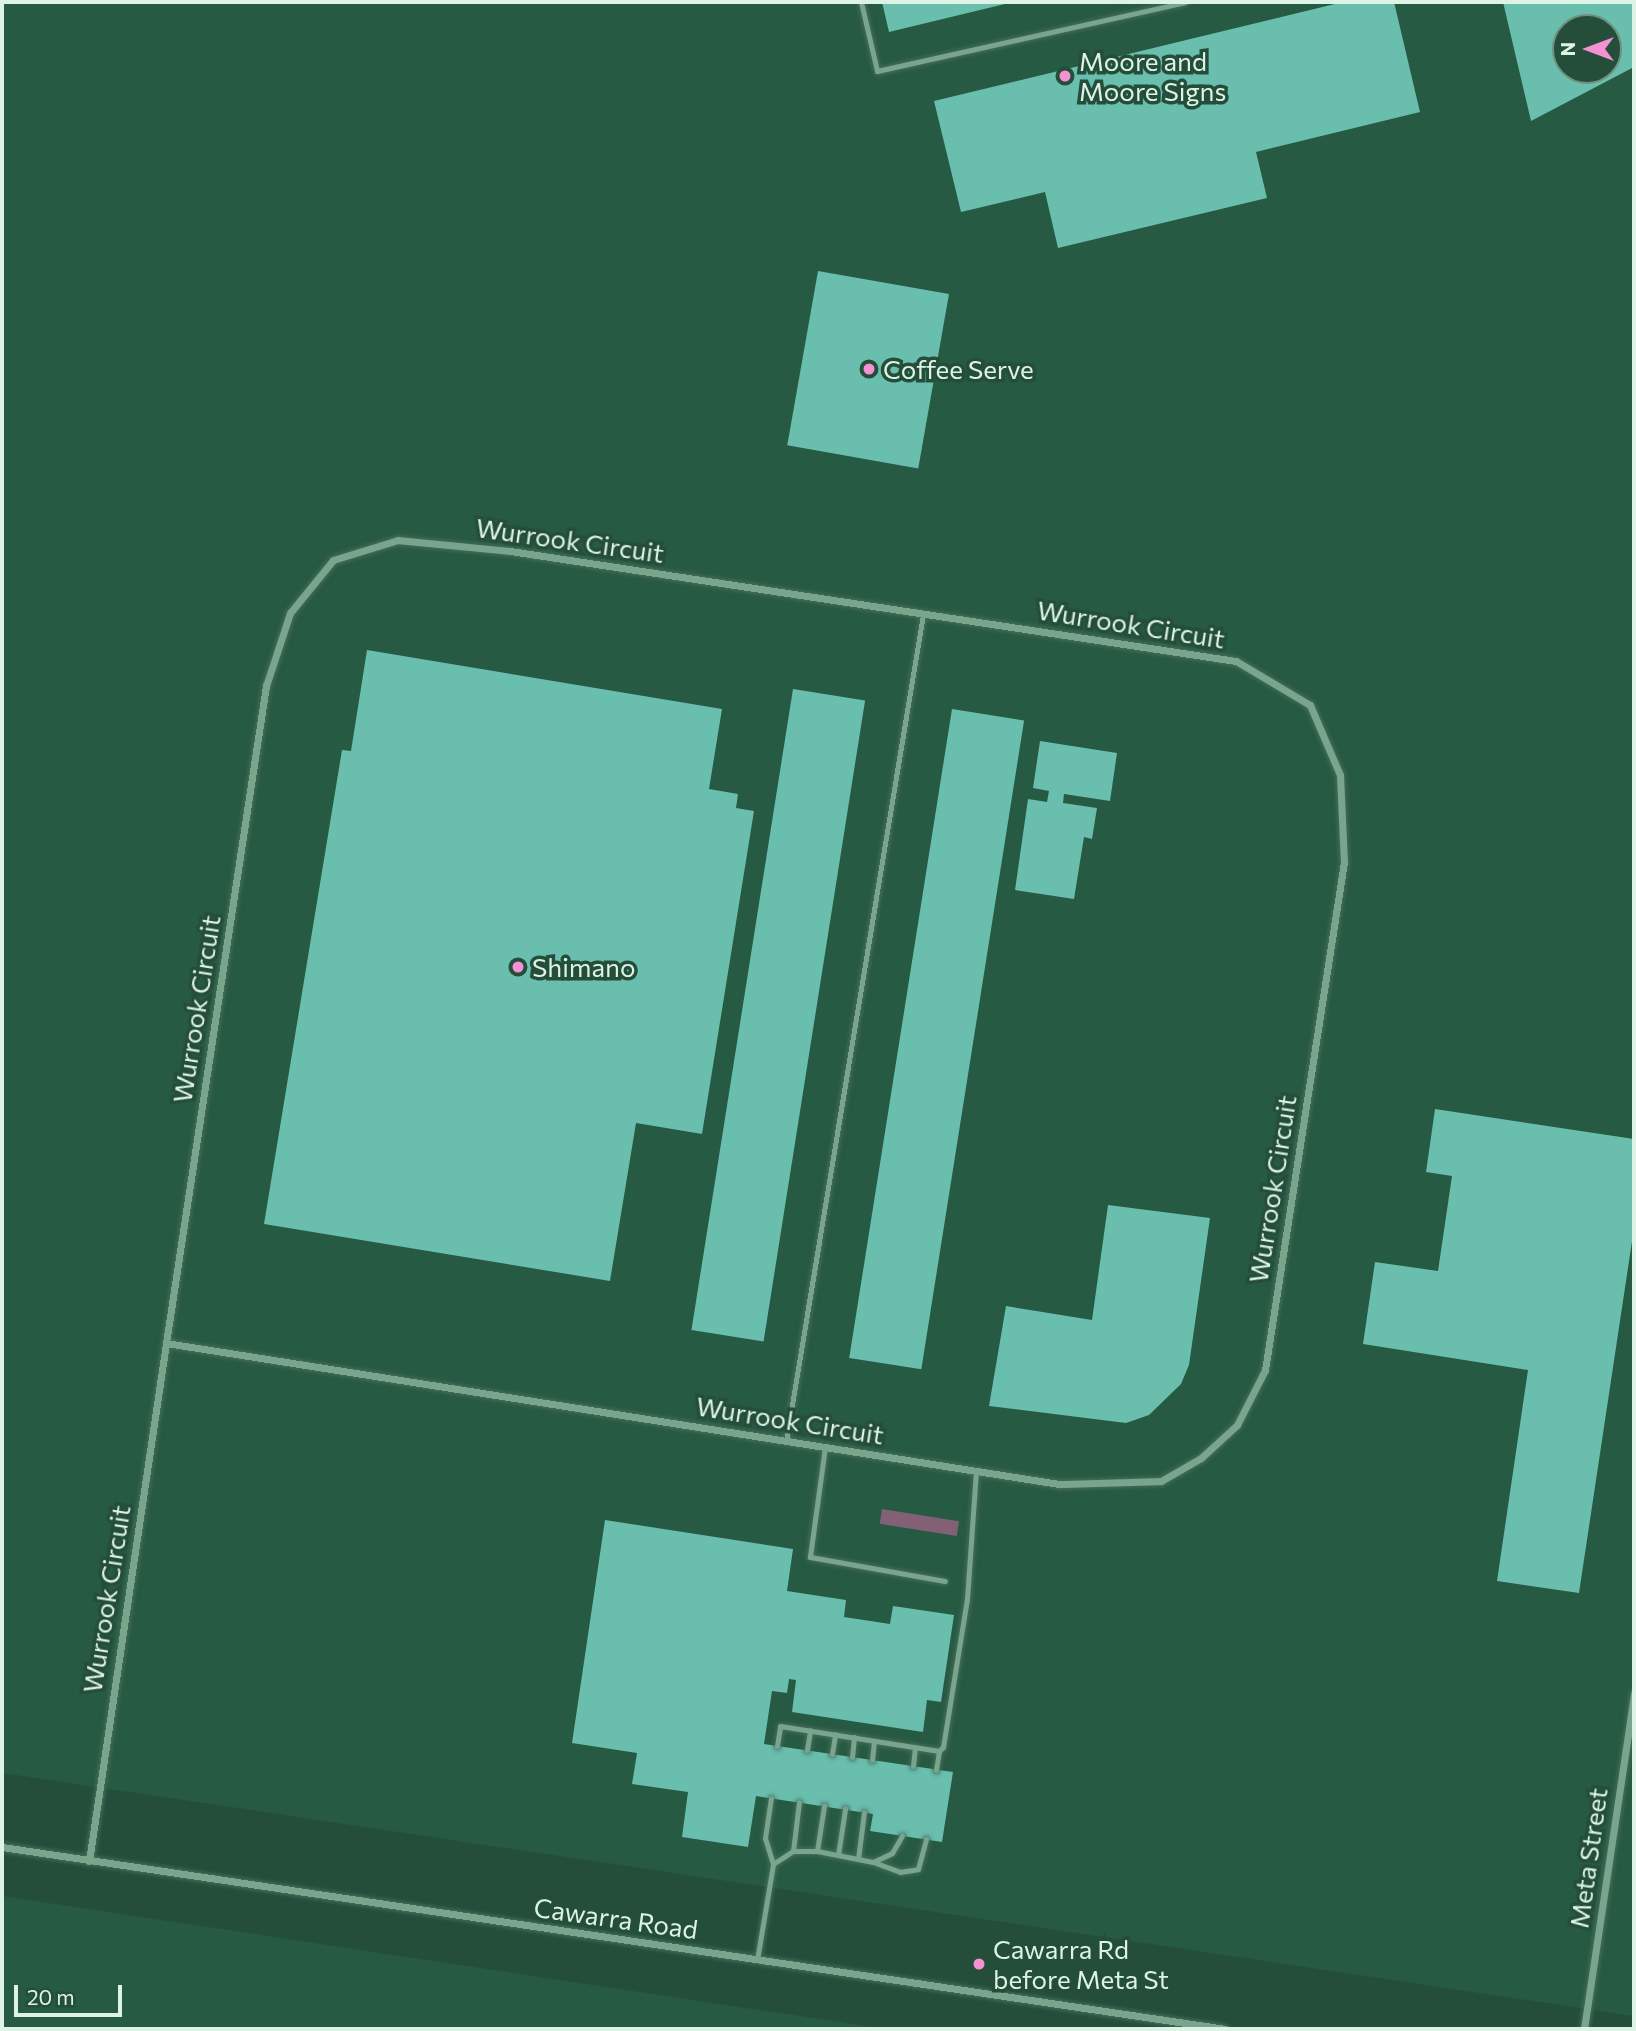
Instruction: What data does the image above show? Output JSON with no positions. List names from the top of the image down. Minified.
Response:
{"streets":{"street":["Wurrook Circuit","Meta Street","Cawarra Road"]},"crossings":[["Wurrook Circuit","Cawarra Road"]],"places":["Moore and Moore Signs","Coffee Serve","Shimano","Cawarra Rd before Meta St"],"scale_bar":"20 m","north":"left"}
